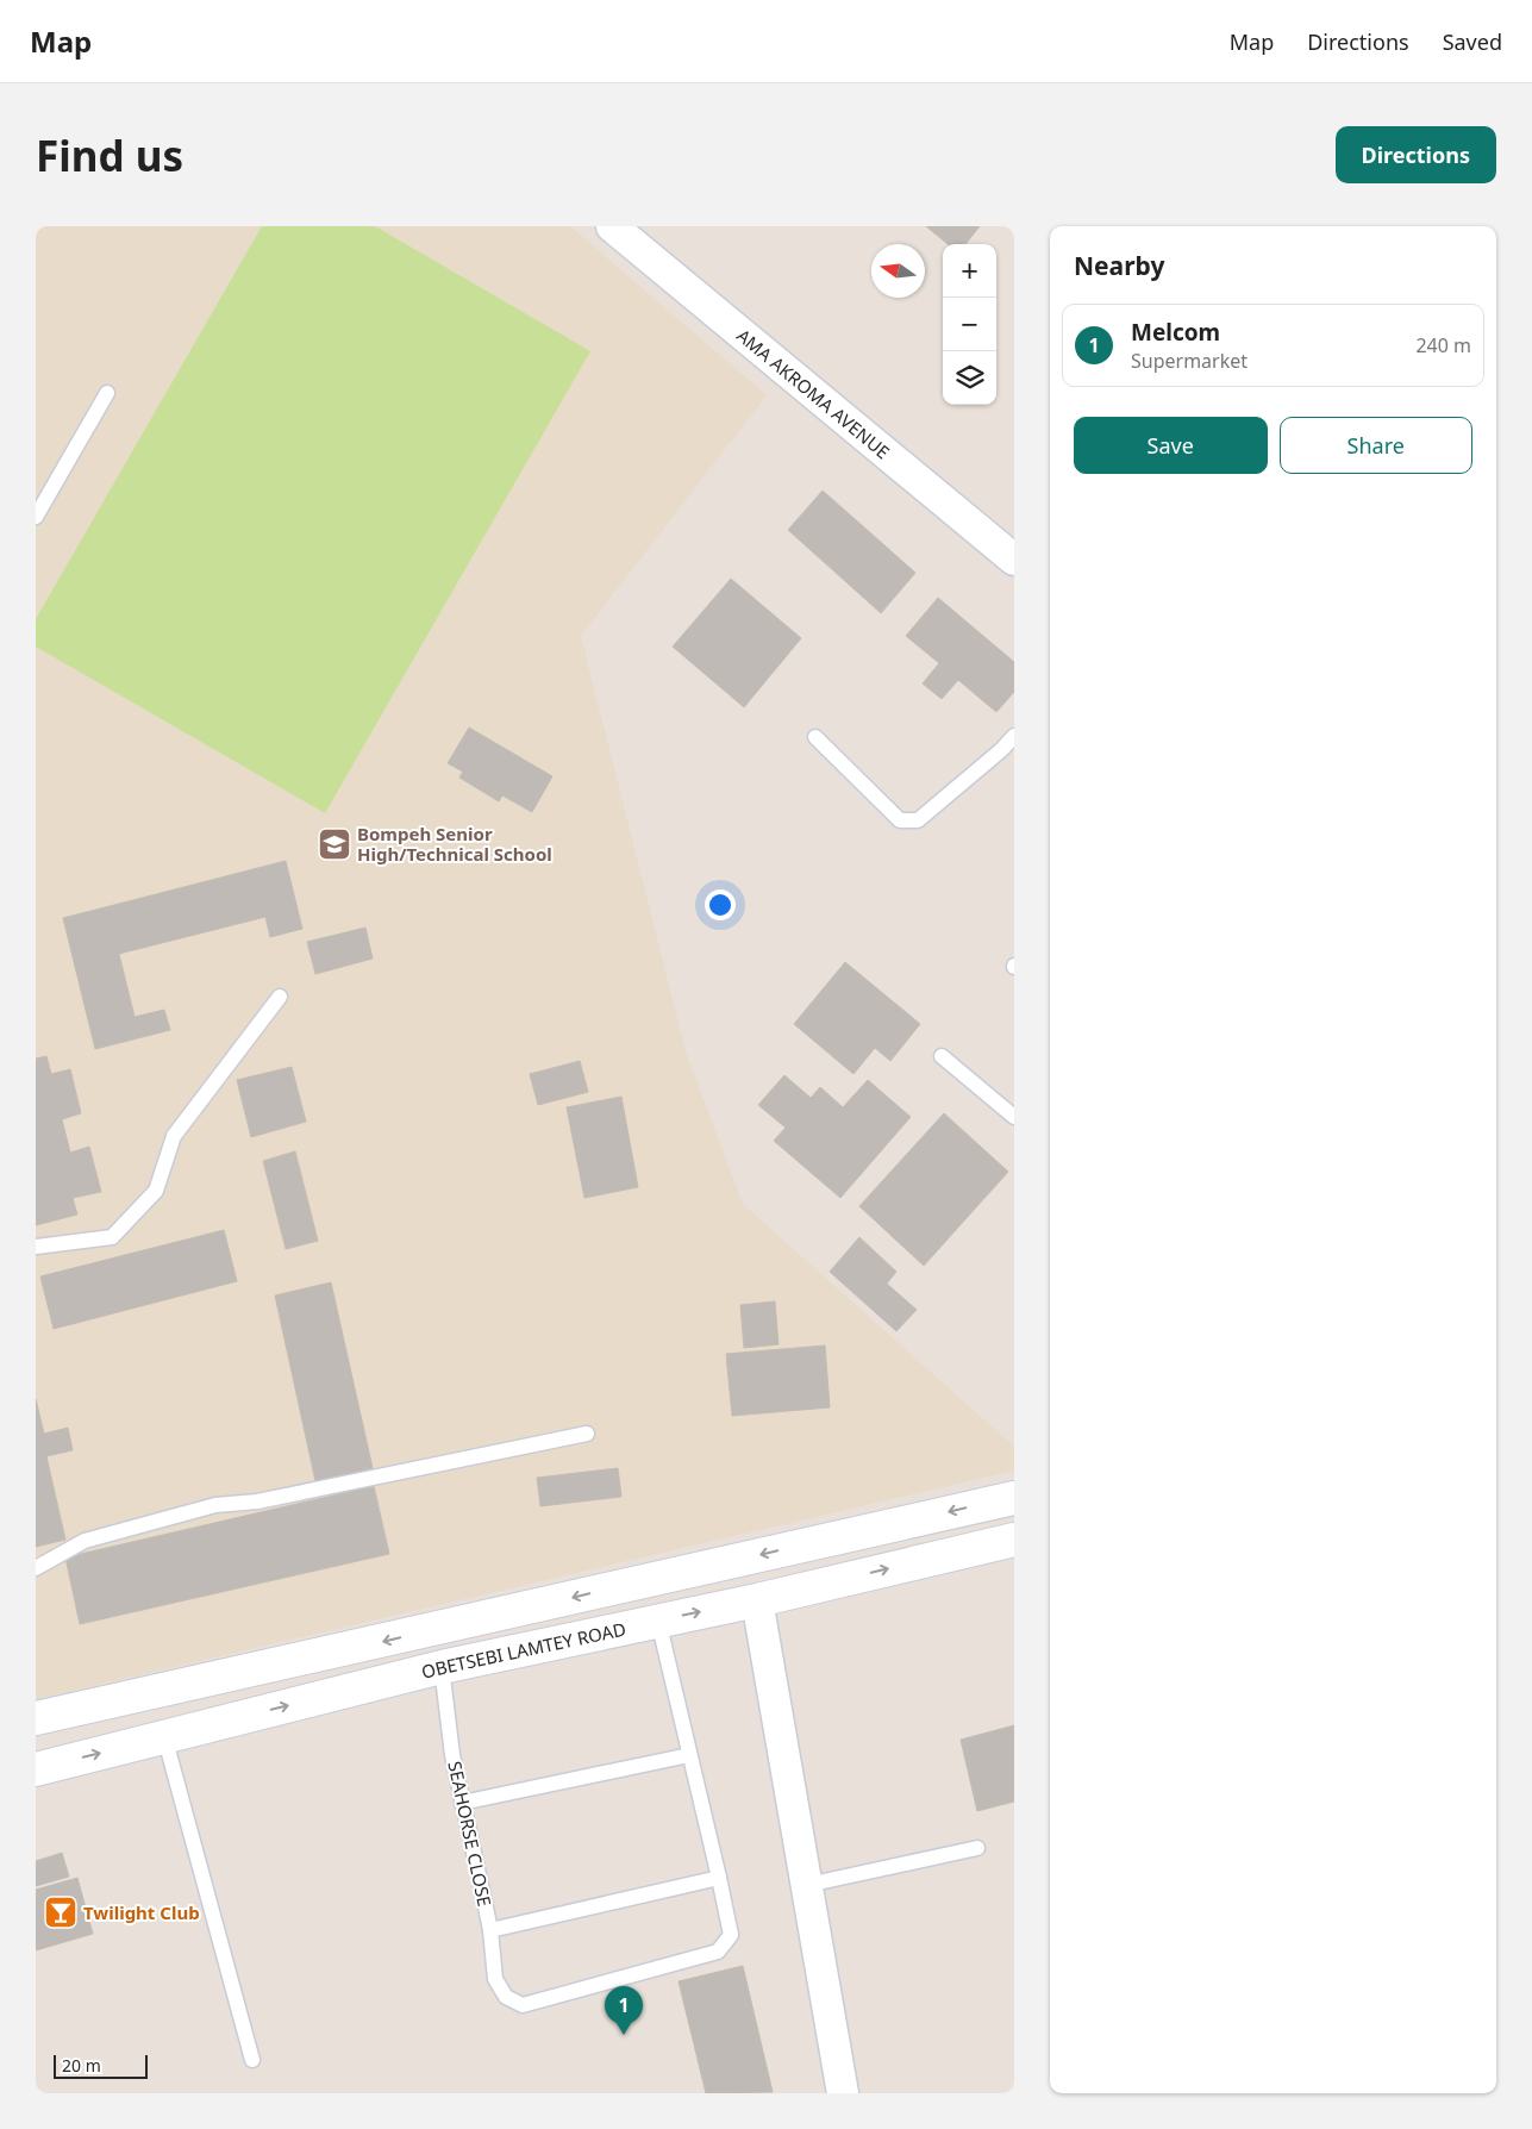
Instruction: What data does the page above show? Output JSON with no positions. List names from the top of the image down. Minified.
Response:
{"streets":{"main road":["OBETSEBI LAMTEY ROAD"],"street":["AMA AKROMA AVENUE"],"lane":["SEAHORSE CLOSE"]},"crossings":[["OBETSEBI LAMTEY ROAD","SEAHORSE CLOSE"]],"places":{"school or university":["Bompeh Senior High/Technical School"],"bar":["Twilight Club"]},"scale_bar":"20 m","north":"left","page":{"header":"Map","nav":["Map","Directions","Saved"],"buttons":["Directions",["Save","Share"]],"title":"Find us","heading":"Nearby","map_buttons":["+","−"],"list":[{"mark":"1","name":"Melcom","note":"Supermarket","value":"240 m"}],"pins":"1","scale":"20 m"}}
